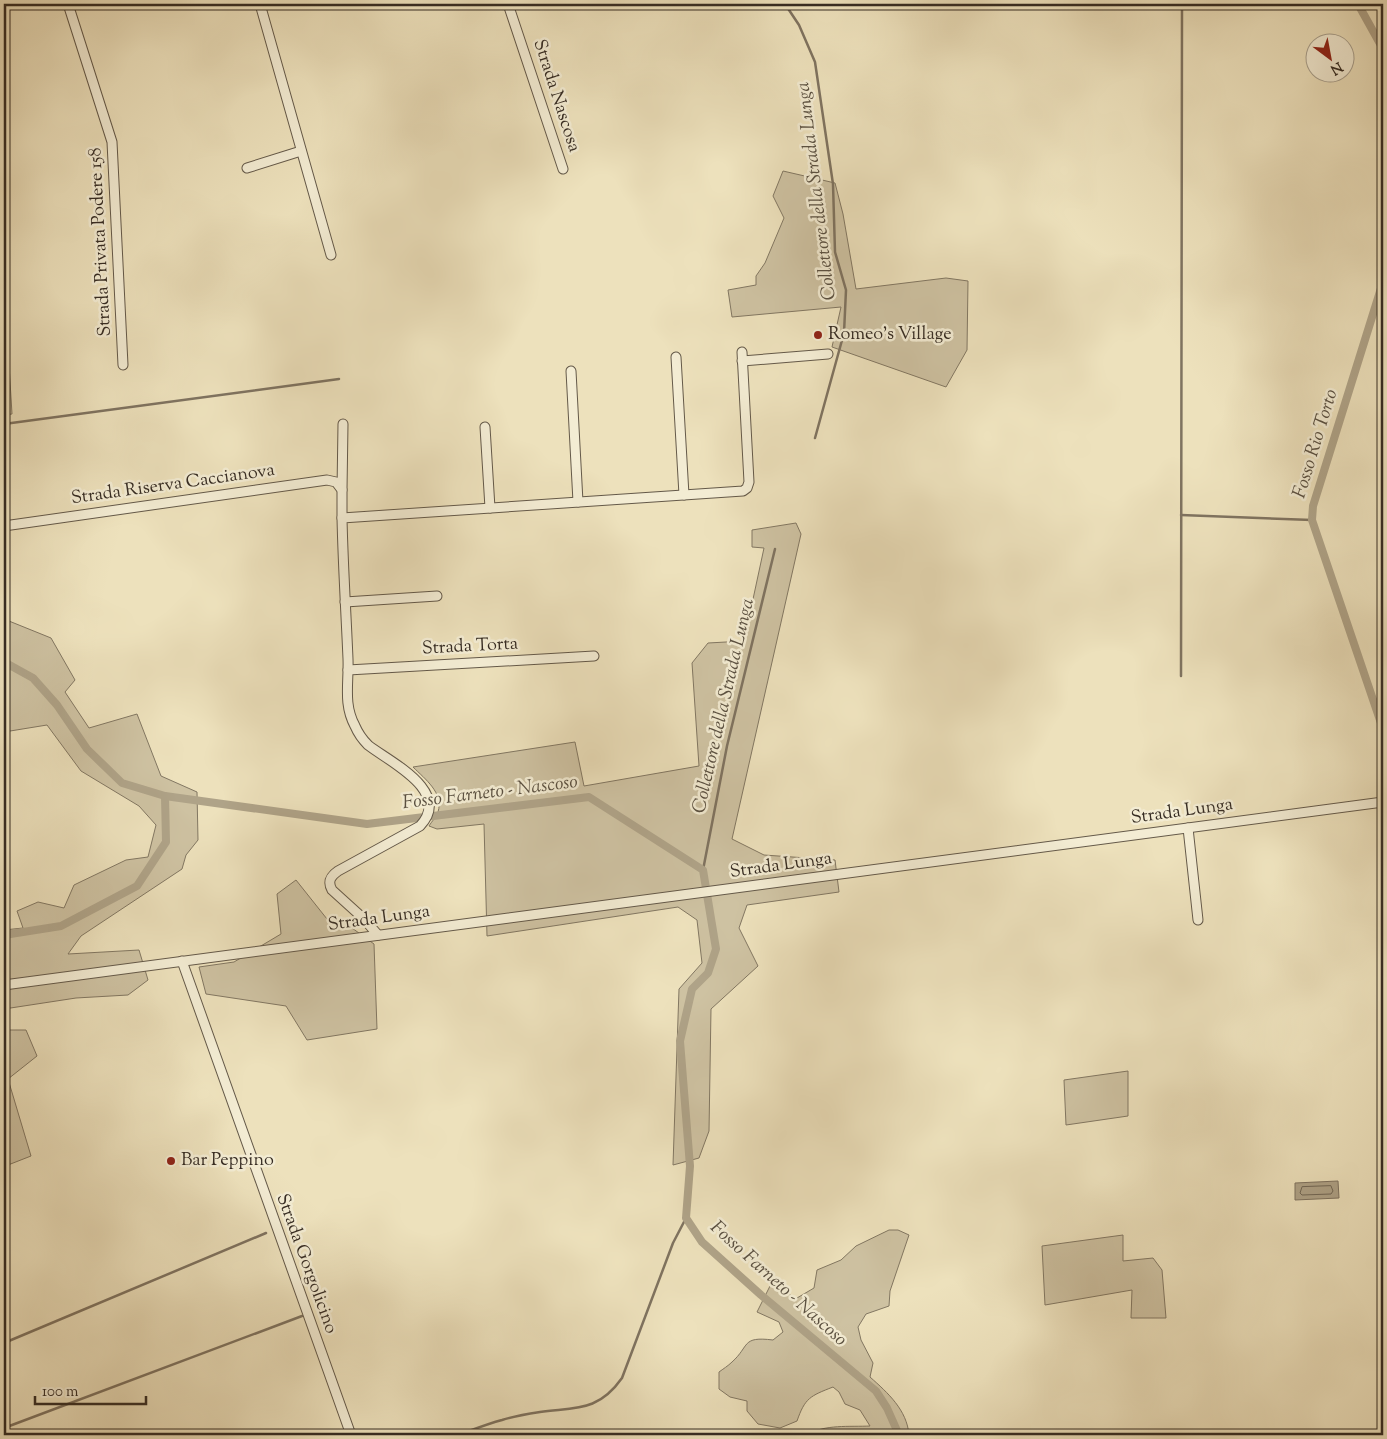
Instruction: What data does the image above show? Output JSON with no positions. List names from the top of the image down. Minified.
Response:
{"streets":{"street":["Strada Nascosa","Strada Privata Podere 158","Strada Riserva Caccianova","Strada Torta","Strada Lunga","Strada Gorgolicino"]},"crossings":[["Strada Lunga","Strada Gorgolicino"]],"water":["Collettore della Strada Lunga","Fosso Rio Torto","Fosso Farneto - Nascoso"],"places":["Romeo's Village","Bar Peppino"],"scale_bar":"100 m","north":"bottom right"}
